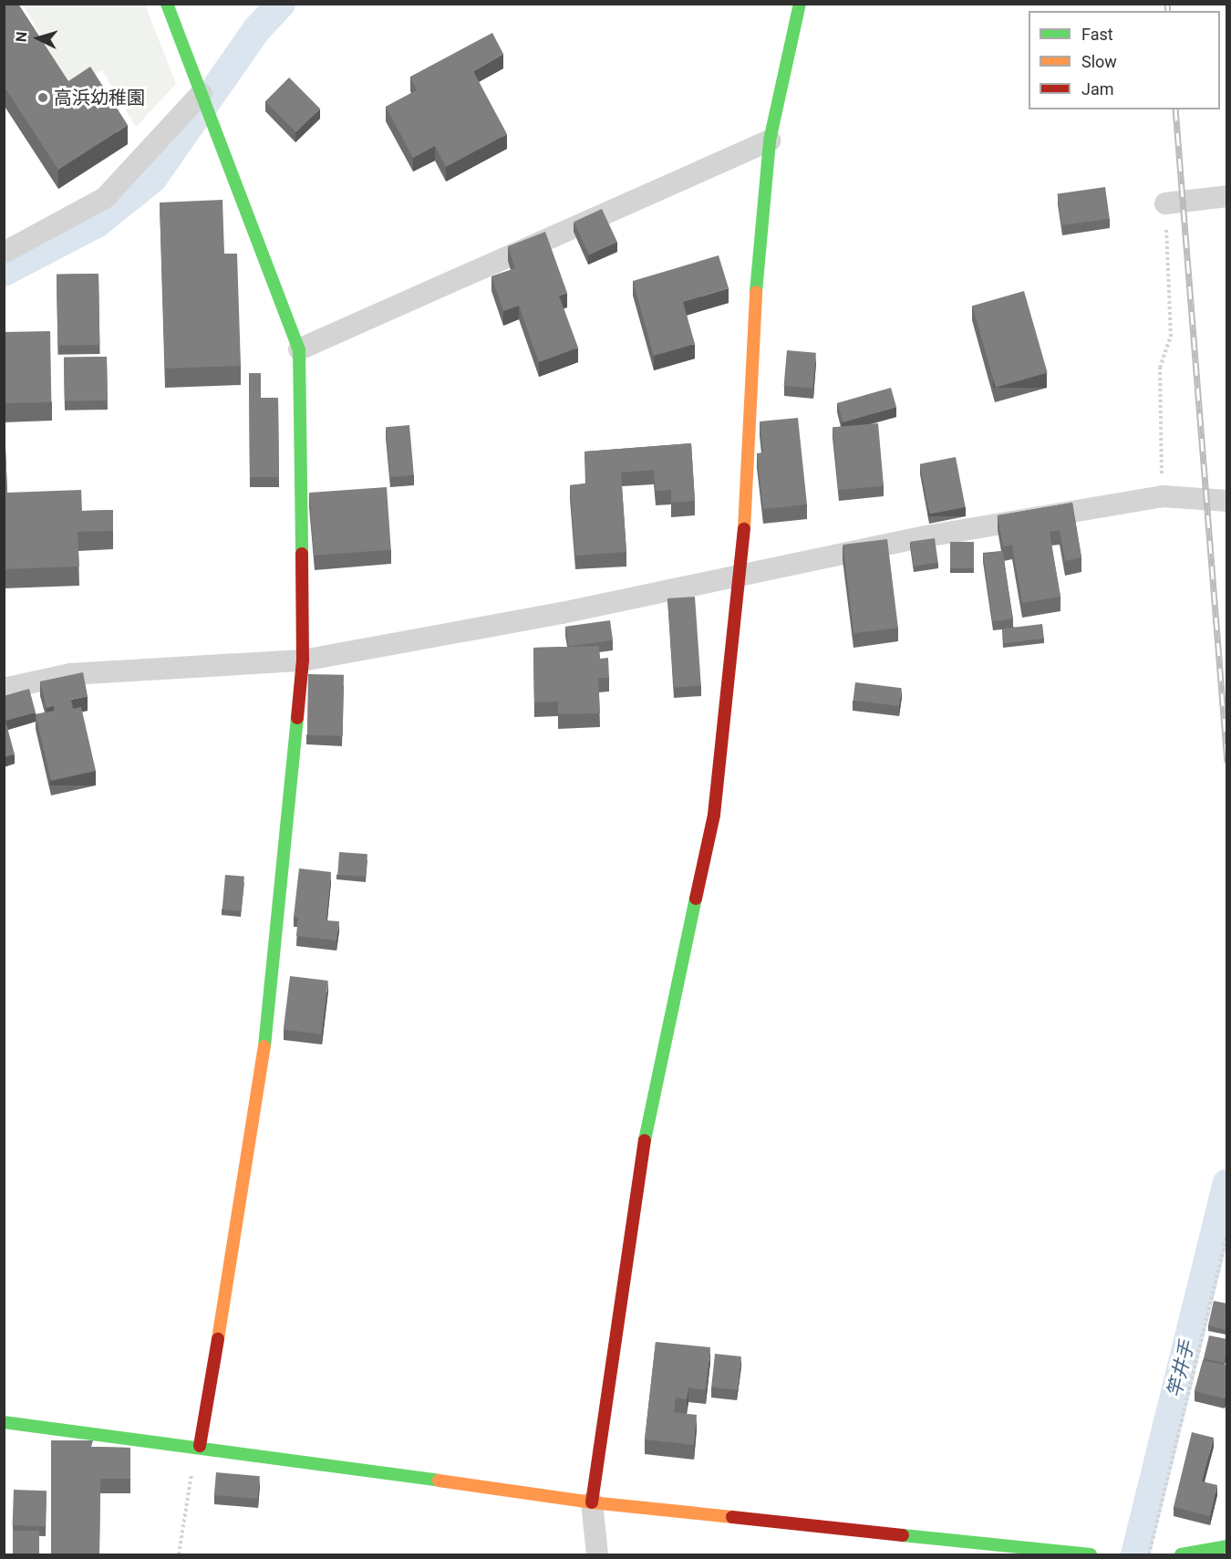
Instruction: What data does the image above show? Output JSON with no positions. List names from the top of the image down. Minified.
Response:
{"water":["竿井手"],"places":["高浜幼稚園"],"legend":["Fast","Slow","Jam"],"north":"left"}
